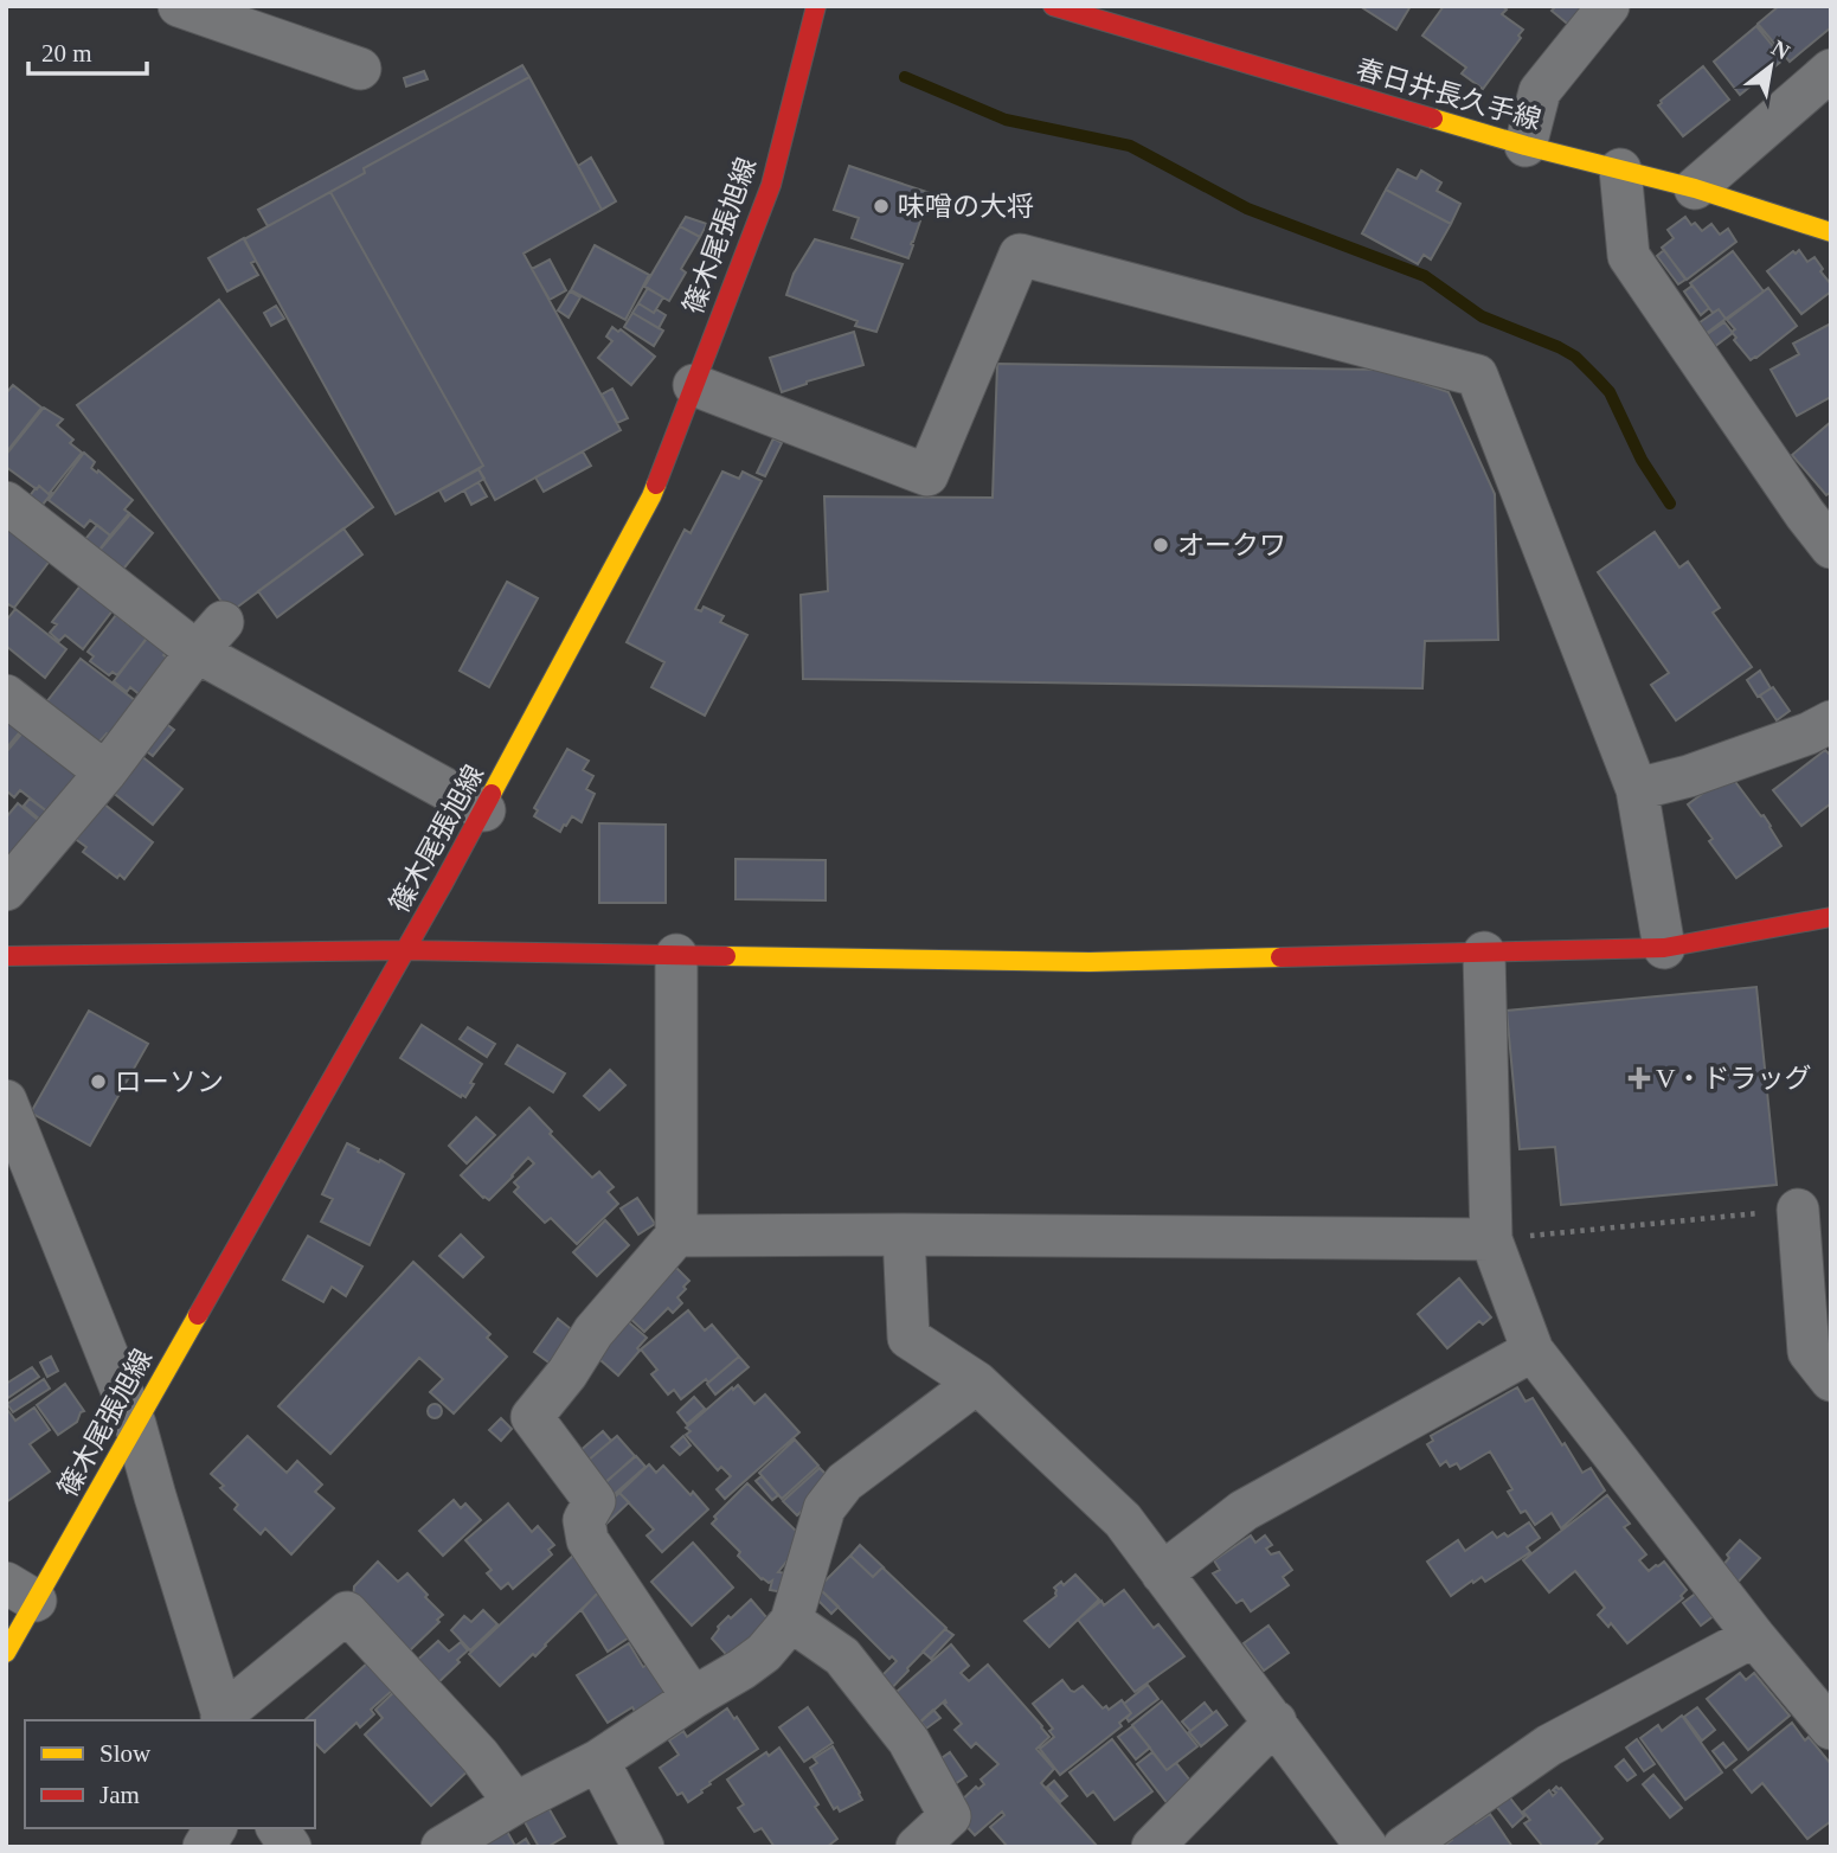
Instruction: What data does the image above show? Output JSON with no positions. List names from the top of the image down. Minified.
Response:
{"streets":{"main road":["春日井長久手線","篠木尾張旭線"]},"places":{"other":["味噌の大将","オークワ","ローソン"],"health":["V・ドラッグ"]},"legend":["Slow","Jam"],"scale_bar":"20 m","north":"top right"}
